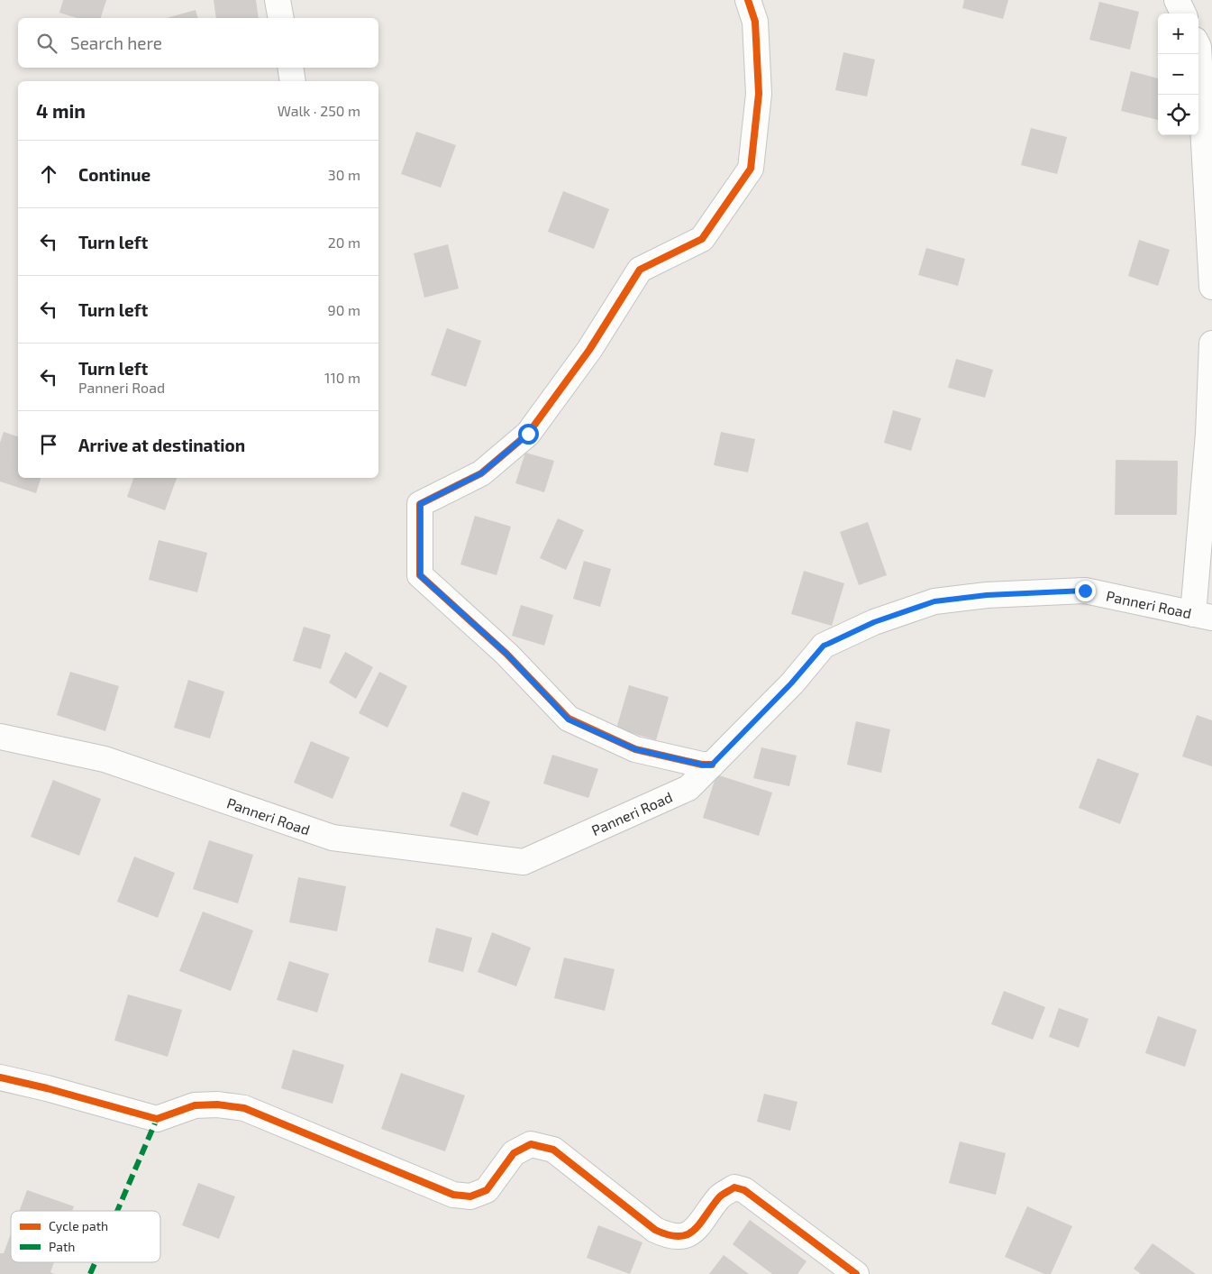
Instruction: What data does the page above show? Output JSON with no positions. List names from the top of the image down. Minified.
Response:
{"streets":{"street":["Panneri Road"]},"legend":["Cycle path","Path"],"page":{"map_buttons":["+","−"],"search":"Search here","heading":["4 min","Walk · 250 m"],"list":[["Continue","30 m"],["Turn left","20 m"],["Turn left","90 m"],["Turn left","Panneri Road","110 m"],"Arrive at destination"]}}
